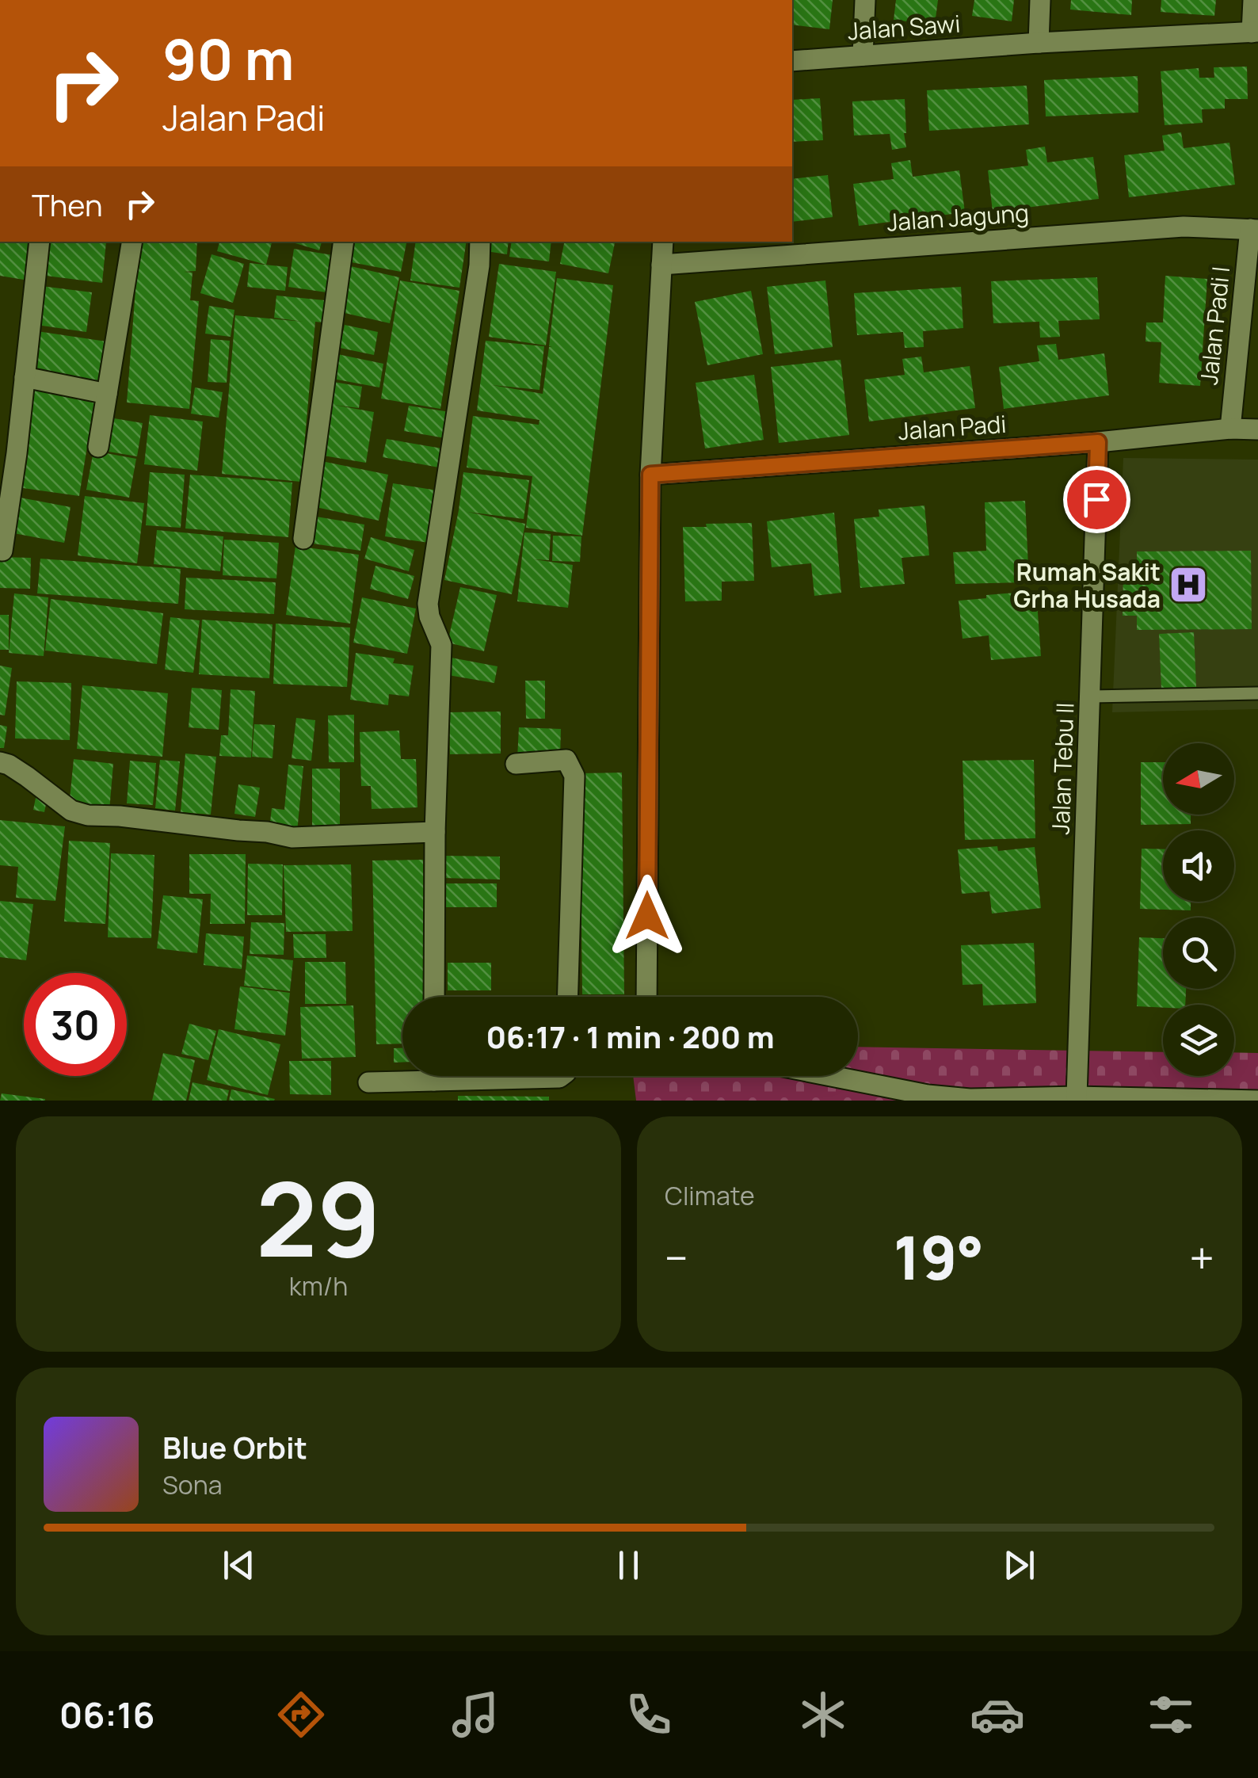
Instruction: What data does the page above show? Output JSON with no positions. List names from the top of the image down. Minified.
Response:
{"streets":{"street":["Jalan Sawi","Jalan Jagung","Jalan Padi I","Jalan Padi","Jalan Tebu II"]},"crossings":[["Jalan Jagung","Jalan Padi I"],["Jalan Padi I","Jalan Padi"],["Jalan Padi","Jalan Tebu II"]],"places":{"hospital":["Rumah Sakit Grha Husada"]},"north":"left","page":{"turn":["90 m","Jalan Padi"],"then":"Then","limit":"30","trip":"06:17 · 1 min · 200 m","tile":[["29","km/h"],"Climate"],"heat":["−","19°","+"],"song":["Blue Orbit","Sona"],"tabs":"06:16"}}
